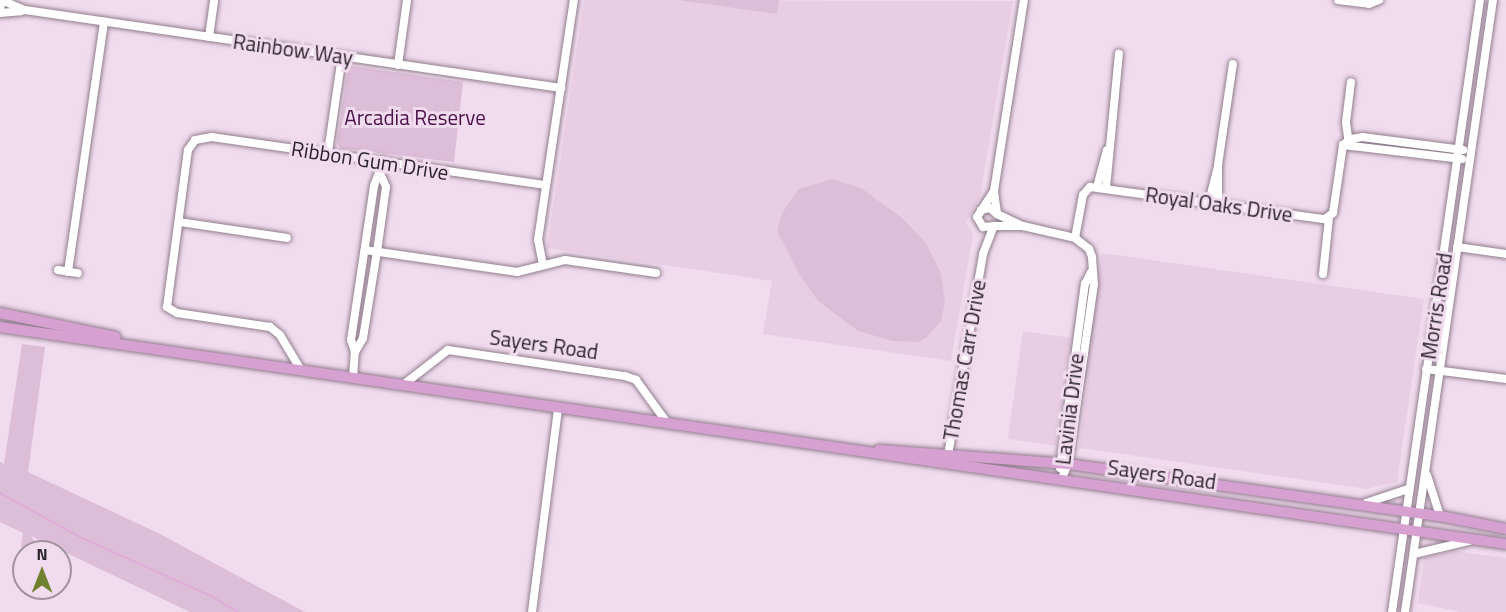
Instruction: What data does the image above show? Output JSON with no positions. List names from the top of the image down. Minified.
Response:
{"streets":{"main road":["Sayers Road"],"street":["Rainbow Way","Ribbon Gum Drive","Royal Oaks Drive","Morris Road","Thomas Carr Drive","Lavinia Drive"]},"crossings":[["Morris Road","Sayers Road"],["Sayers Road","Thomas Carr Drive"],["Sayers Road","Lavinia Drive"]],"parks":["Arcadia Reserve"],"north":"top"}
